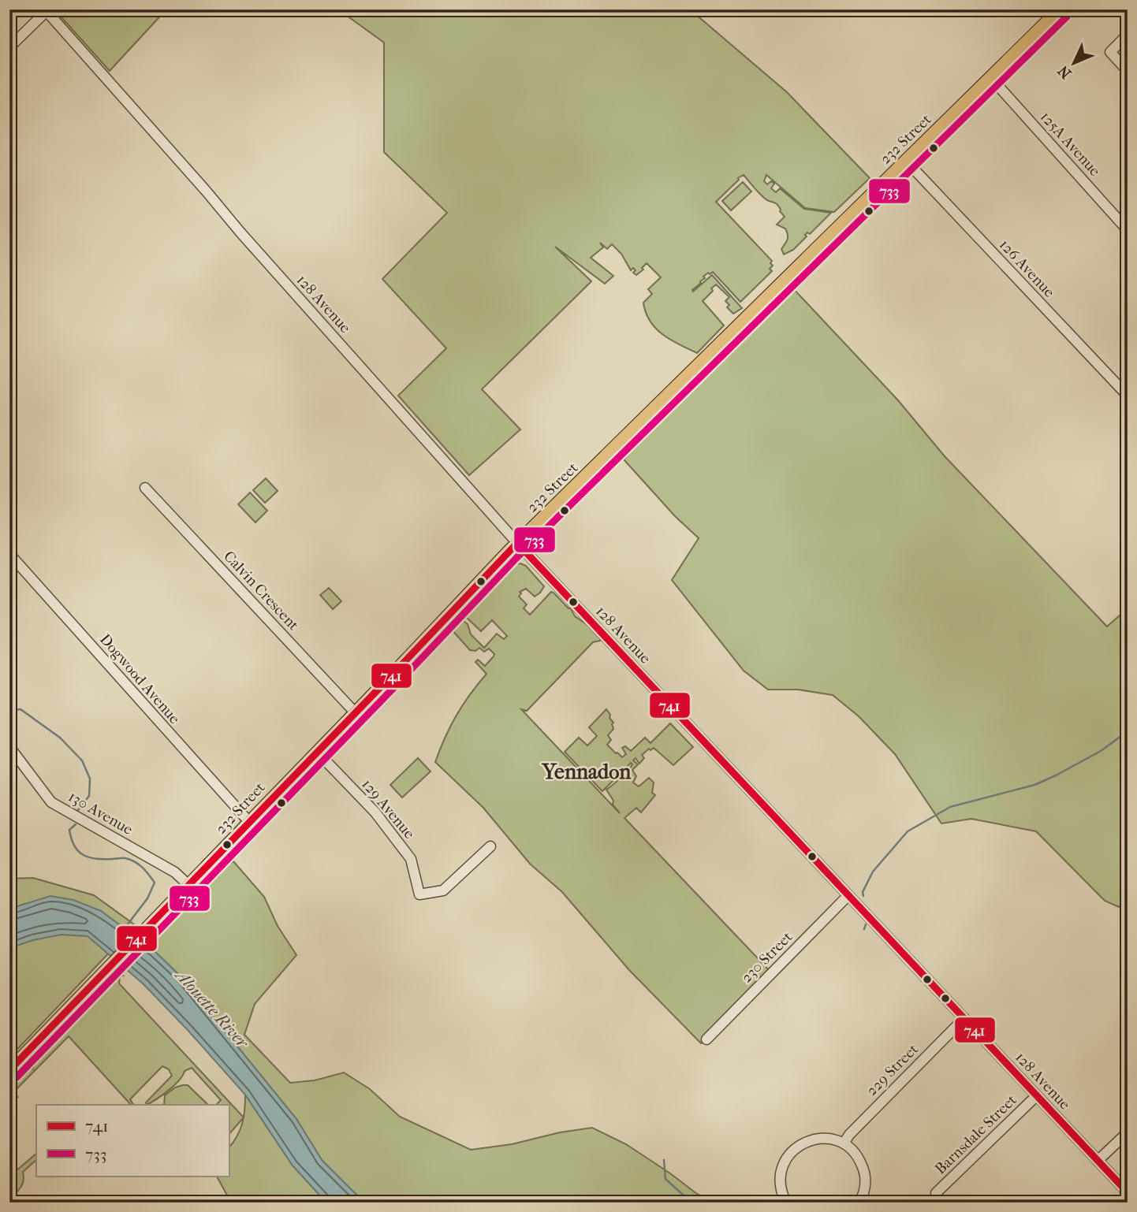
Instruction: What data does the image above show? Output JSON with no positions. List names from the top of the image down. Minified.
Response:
{"streets":{"main road":["232 Street"],"street":["125A Avenue","126 Avenue","128 Avenue","Calvin Crescent","Dogwood Avenue","129 Avenue","130 Avenue","230 Street","229 Street","Barnsdale Street"]},"crossings":[["232 Street","125A Avenue"],["232 Street","126 Avenue"],["232 Street","128 Avenue"],["232 Street","Calvin Crescent"],["232 Street","Dogwood Avenue"],["232 Street","129 Avenue"],["232 Street","130 Avenue"],["128 Avenue","230 Street"],["128 Avenue","229 Street"],["128 Avenue","Barnsdale Street"]],"districts":["Yennadon"],"water":["Alouette River"],"lines":["transit line 733","transit line 741"],"legend":["741","733"],"north":"bottom left"}
